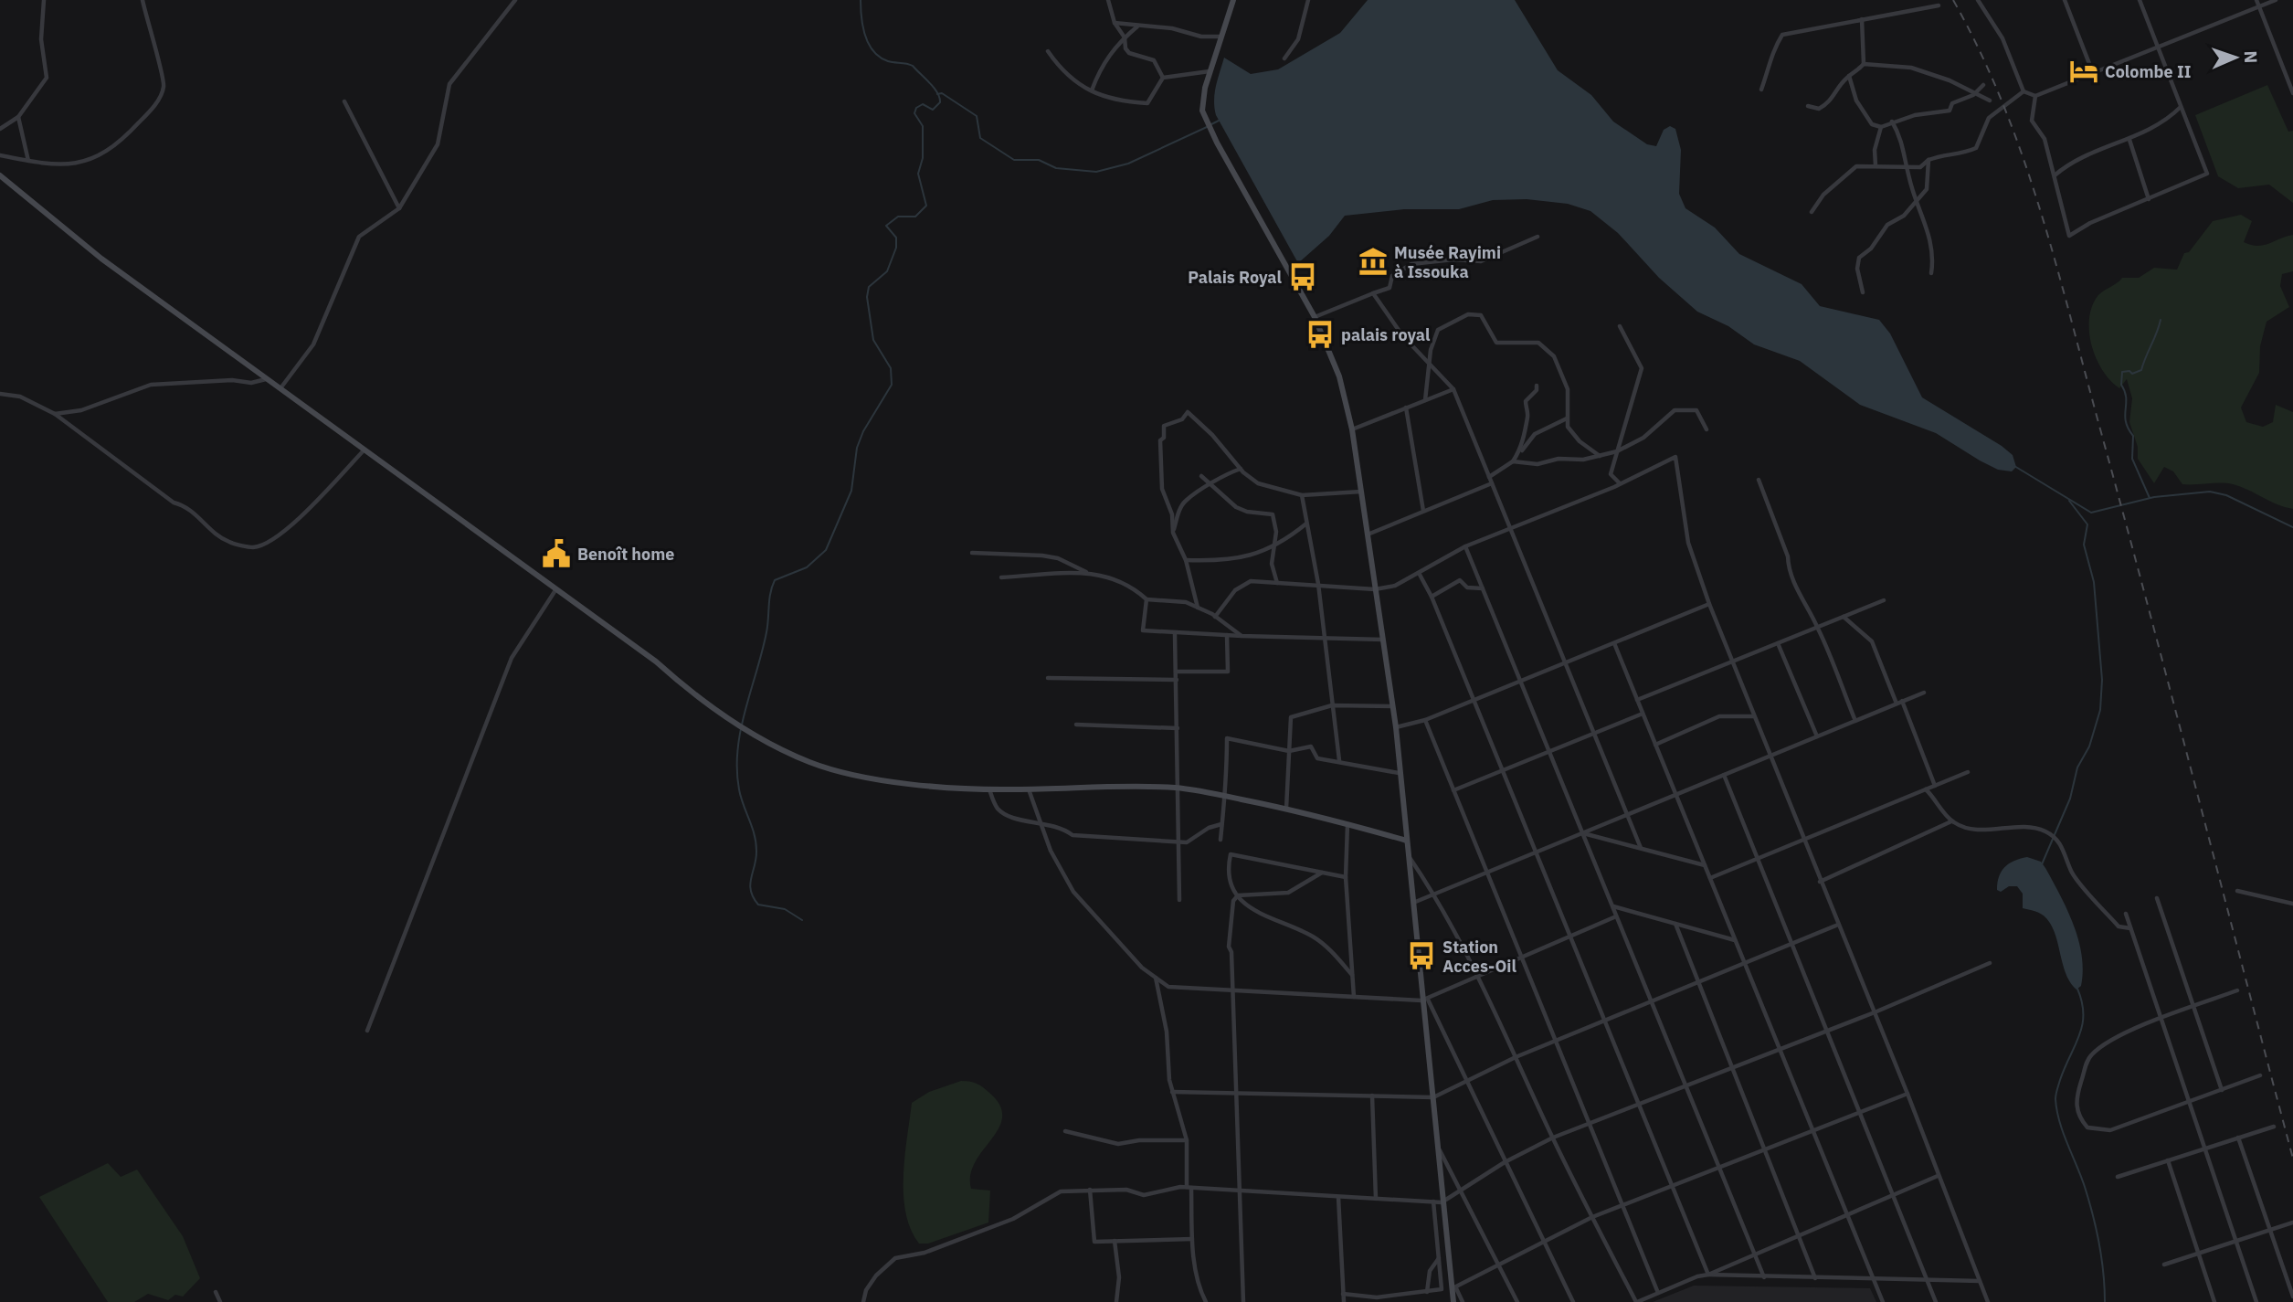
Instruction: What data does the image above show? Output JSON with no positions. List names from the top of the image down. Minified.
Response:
{"places":{"hotel":["Colombe II"],"museum":["Musée Rayimi à Issouka"],"bus stop":["Palais Royal","palais royal","Station Acces-Oil"],"public building":["Benoît home"]},"north":"right"}
